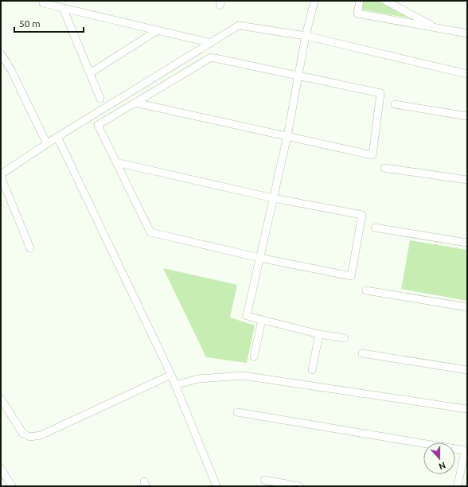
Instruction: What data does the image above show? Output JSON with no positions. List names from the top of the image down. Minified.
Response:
{"scale_bar":"50 m","north":"bottom"}
